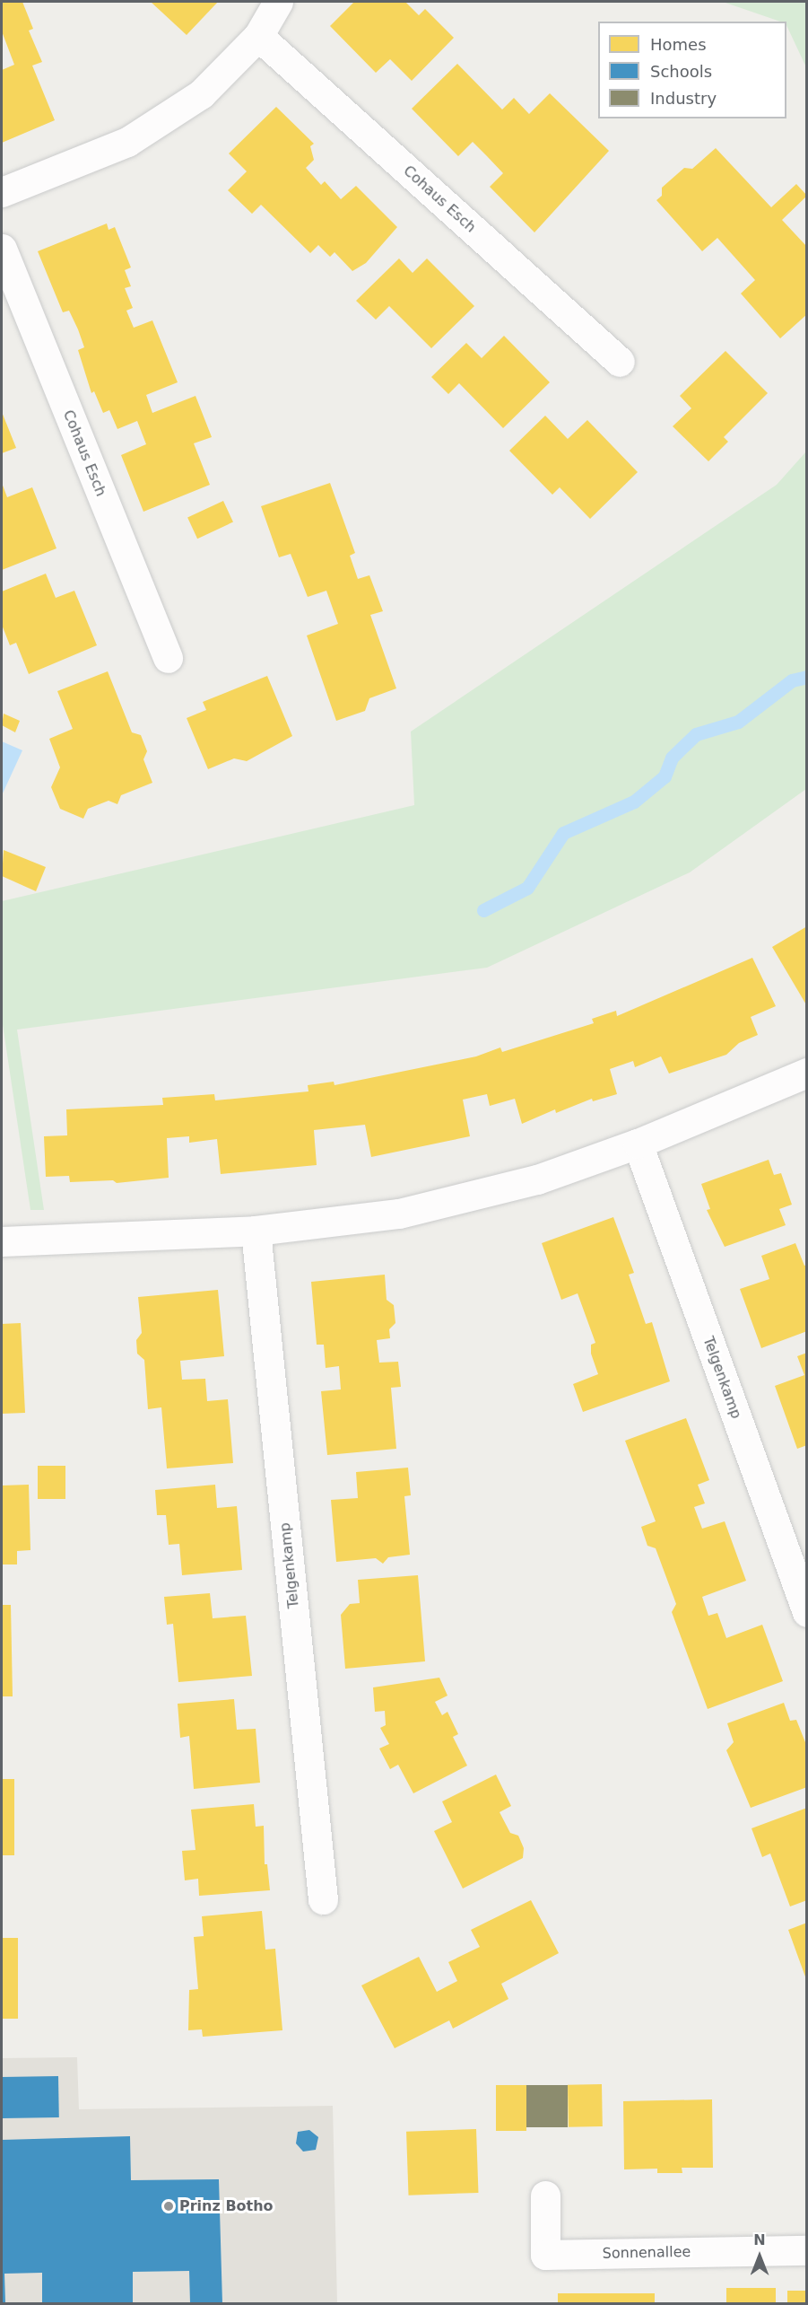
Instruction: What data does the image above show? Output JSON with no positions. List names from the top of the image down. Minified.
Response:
{"streets":{"street":["Cohaus Esch","Telgenkamp","Sonnenallee"]},"places":["Prinz Botho"],"legend":["Homes","Schools","Industry"],"north":"top"}
